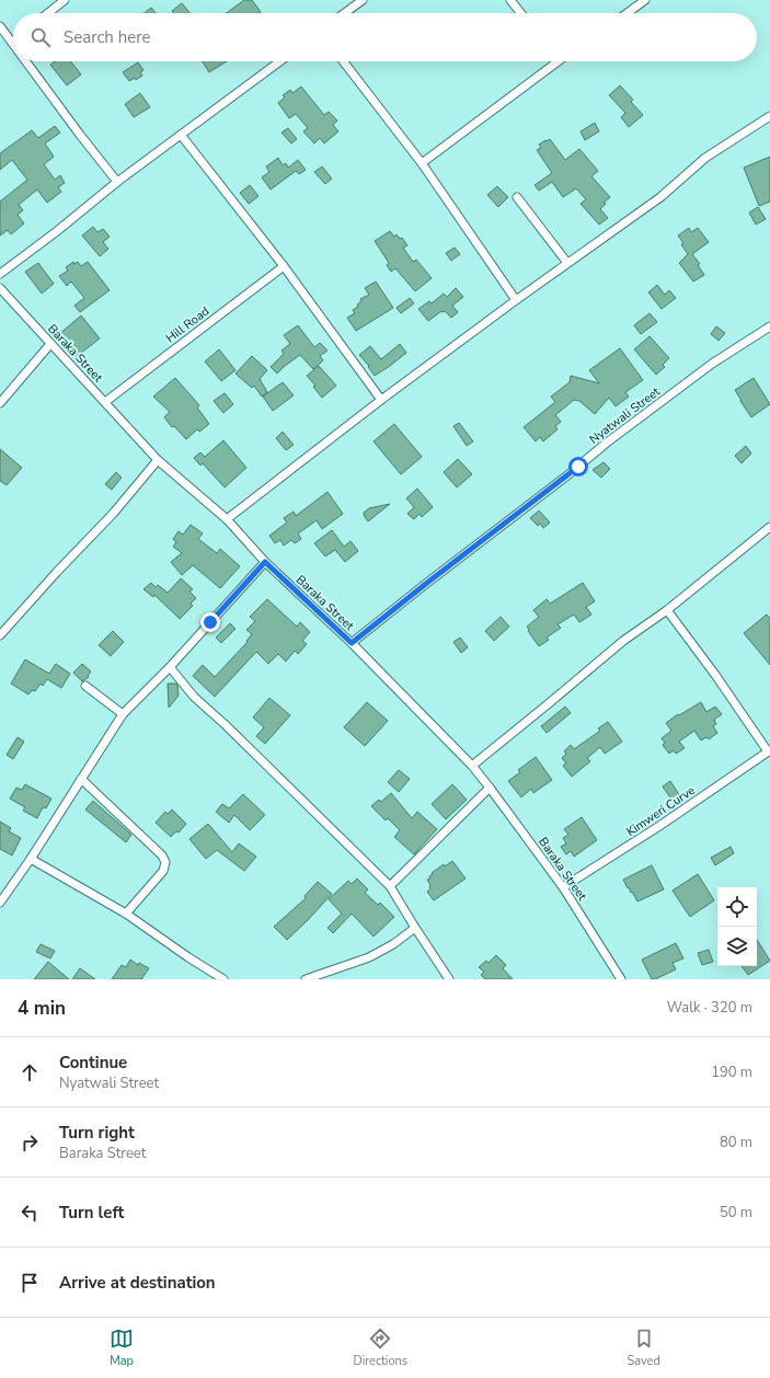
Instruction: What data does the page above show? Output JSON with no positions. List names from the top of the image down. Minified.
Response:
{"streets":{"street":["Hill Road","Baraka Street","Nyatwali Street","Kimweri Curve"]},"crossings":[["Hill Road","Baraka Street"],["Baraka Street","Nyatwali Street"],["Baraka Street","Kimweri Curve"]],"page":{"search":"Search here","heading":["4 min","Walk · 320 m"],"list":[["Continue","Nyatwali Street","190 m"],["Turn right","Baraka Street","80 m"],["Turn left","50 m"],"Arrive at destination"],"nav":["Map","Directions","Saved"]}}
